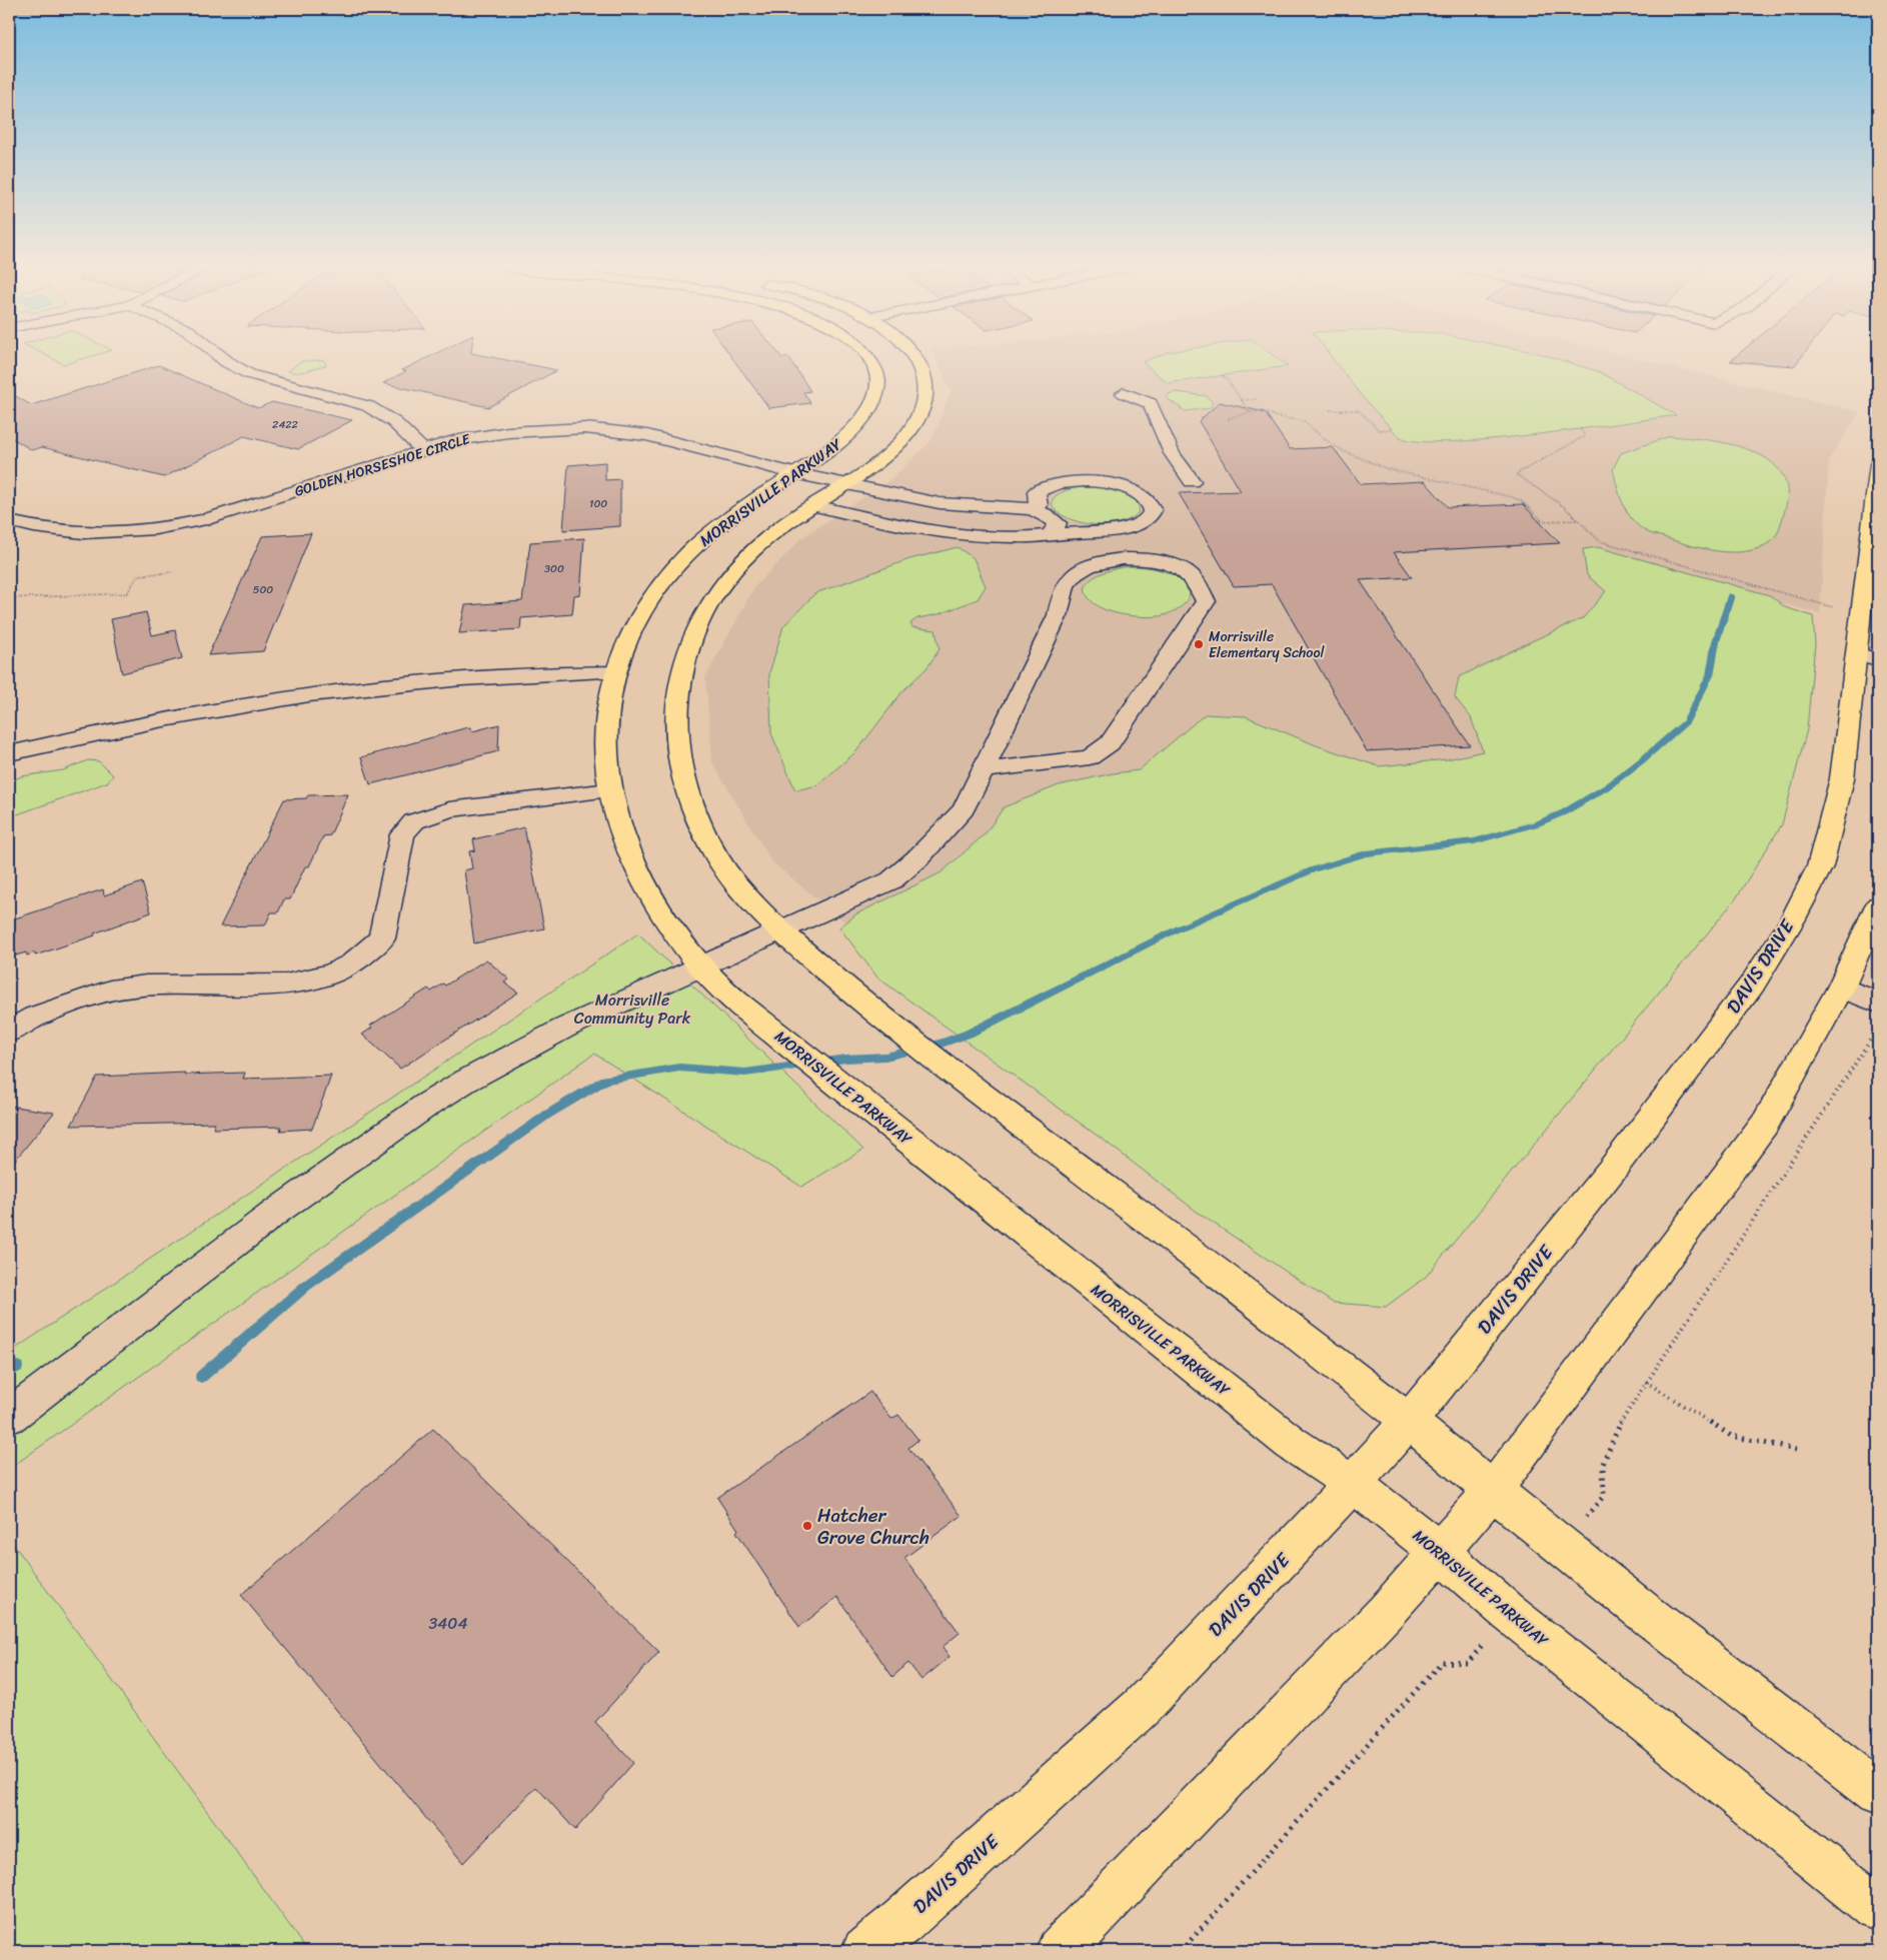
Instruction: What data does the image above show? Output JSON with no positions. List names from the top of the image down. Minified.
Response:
{"streets":{"main road":["MORRISVILLE PARKWAY","DAVIS DRIVE"],"street":["GOLDEN HORSESHOE CIRCLE"]},"crossings":[["GOLDEN HORSESHOE CIRCLE","MORRISVILLE PARKWAY"],["MORRISVILLE PARKWAY","DAVIS DRIVE"]],"parks":["Morrisville Community Park"],"places":["Morrisville Elementary School","Hatcher Grove Church"],"house_numbers":["2422","100","300","500","3404"]}
